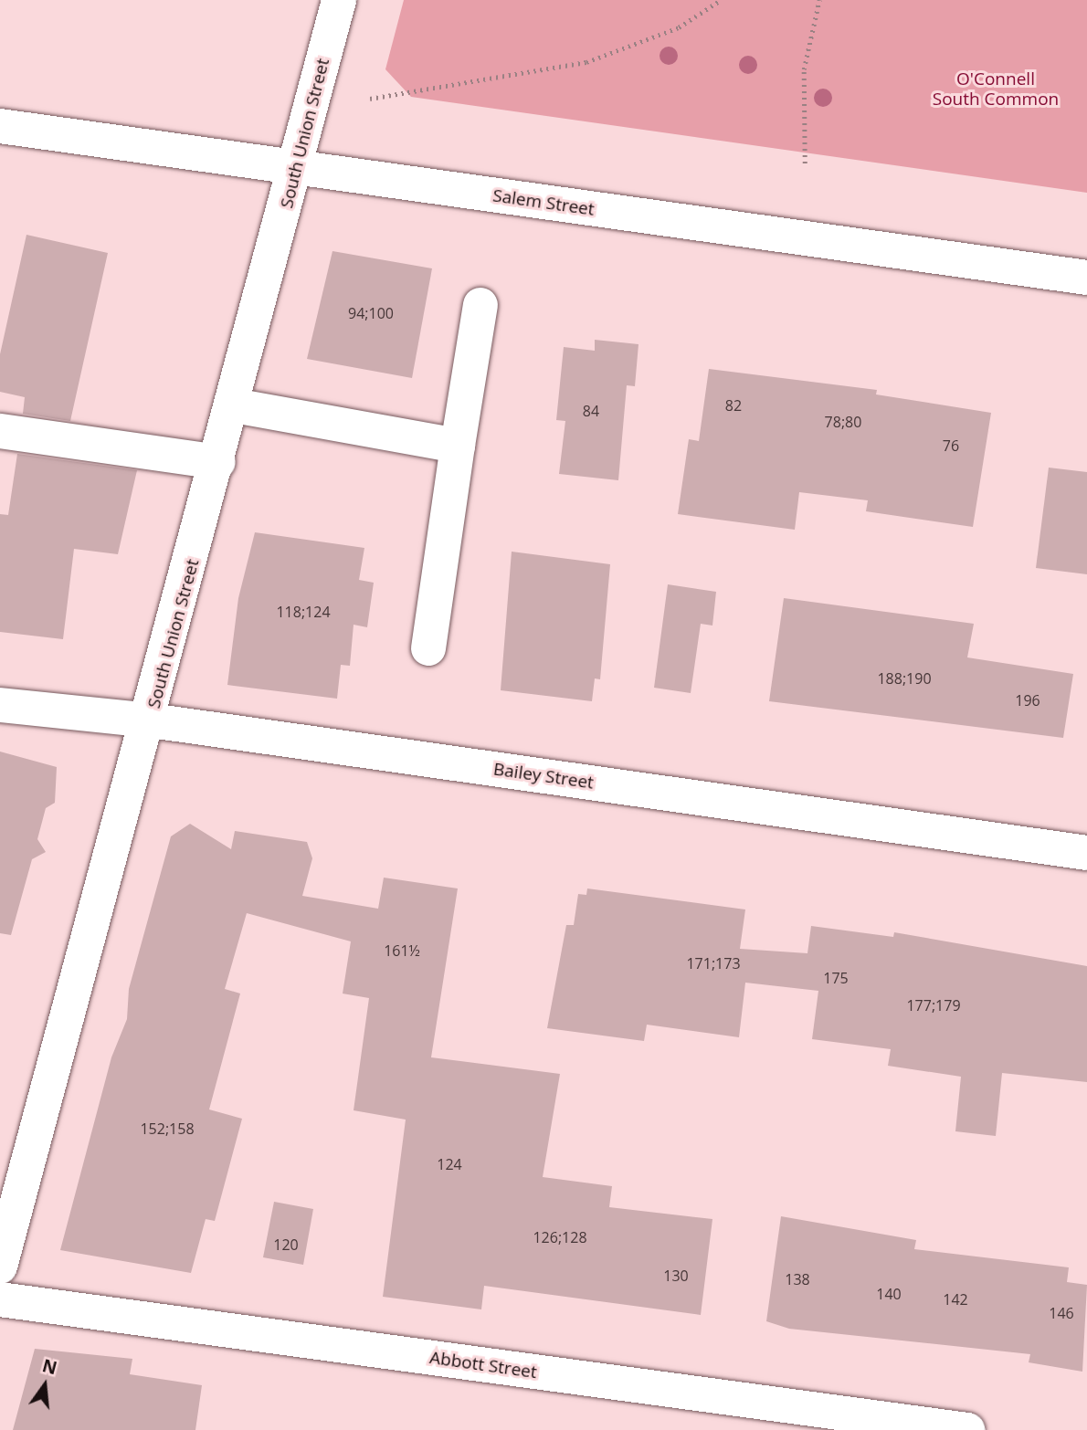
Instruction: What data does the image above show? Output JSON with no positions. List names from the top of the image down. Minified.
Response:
{"streets":{"main road":["South Union Street","Salem Street","Bailey Street","Abbott Street"]},"crossings":[["South Union Street","Salem Street"],["South Union Street","Bailey Street"]],"parks":["O'Connell South Common"],"house_numbers":["94;100","82","84","78;80","76","118;124","188;190","196","161½","171;173","175","177;179","152;158","124","126;128","120","130","138","140","142","146"],"north":"top"}
